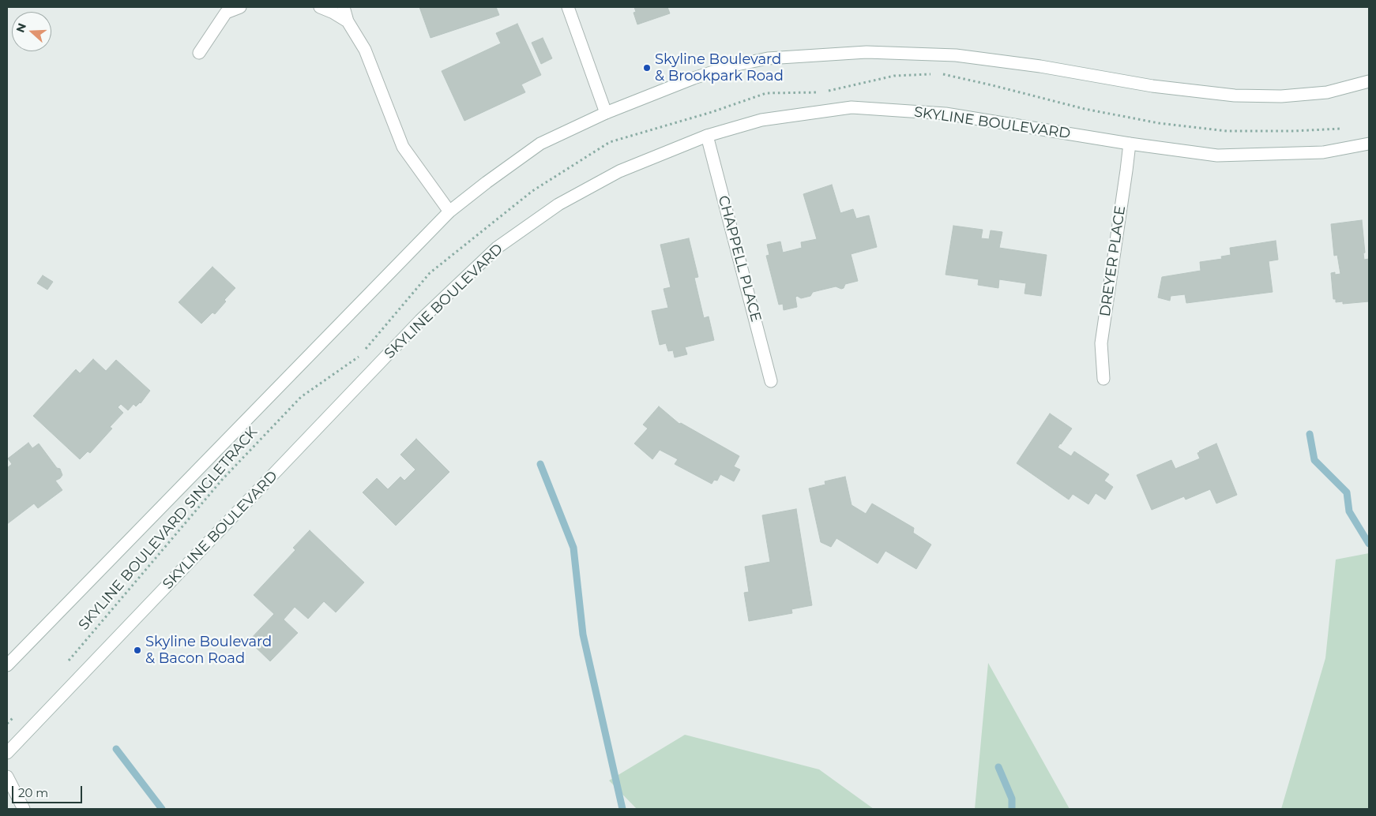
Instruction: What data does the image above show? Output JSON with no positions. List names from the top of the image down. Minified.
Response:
{"streets":{"main road":["SKYLINE BOULEVARD","CHAPPELL PLACE","DREYER PLACE"],"path":["SKYLINE BOULEVARD SINGLETRACK"]},"crossings":[["SKYLINE BOULEVARD","CHAPPELL PLACE"],["SKYLINE BOULEVARD","DREYER PLACE"]],"places":["Skyline Boulevard & Brookpark Road","Skyline Boulevard & Bacon Road"],"scale_bar":"20 m","north":"left"}
